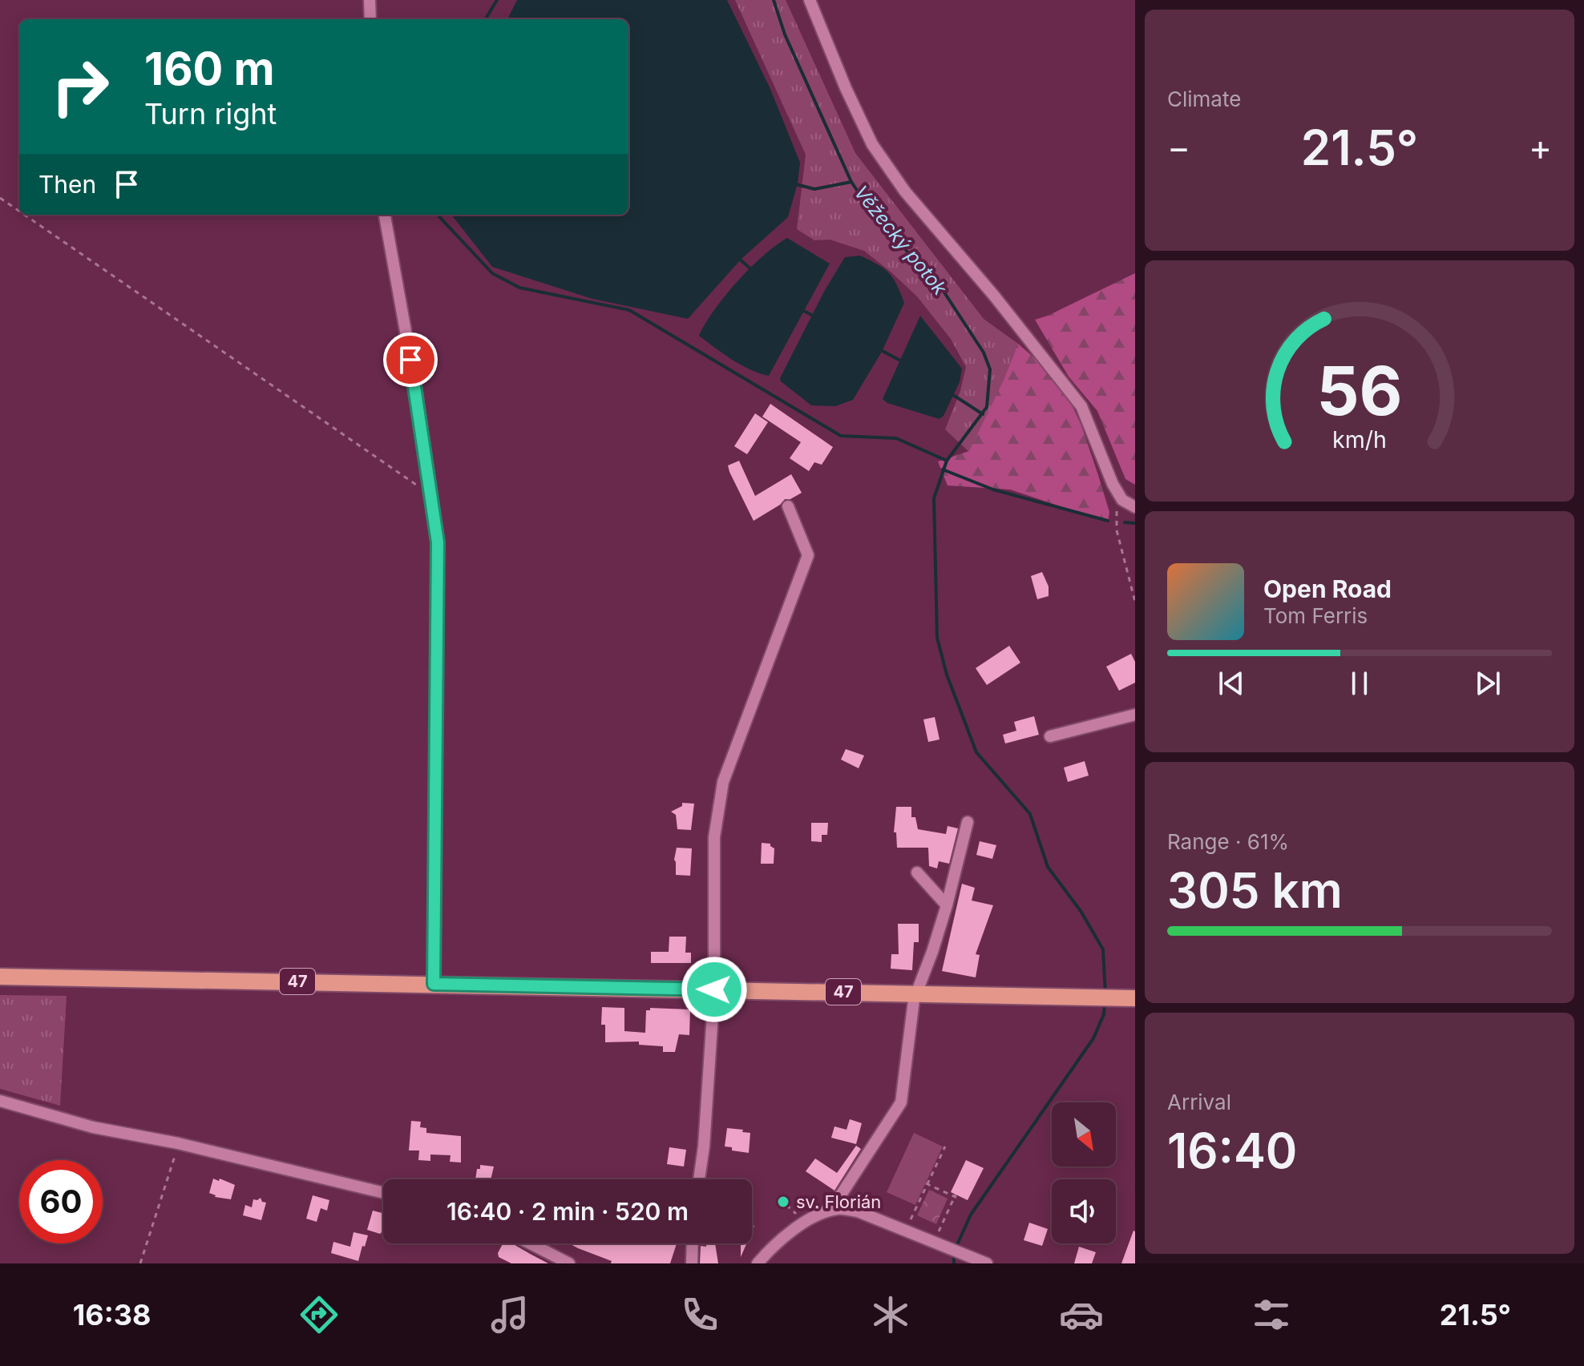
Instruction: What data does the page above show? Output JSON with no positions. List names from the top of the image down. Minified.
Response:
{"streets":{"main road":["47"]},"water":["Věžecký potok"],"places":["sv. Florián"],"north":"bottom right","page":{"tile":["Climate",["Range · 61%","305 km"],["Arrival","16:40"]],"turn":["160 m","Turn right"],"heat":["−","21.5°","+"],"then":"Then","song":["Open Road","Tom Ferris"],"limit":"60","trip":"16:40 · 2 min · 520 m","tabs":["16:38","21.5°"],"gauge":["56","km/h"]}}
